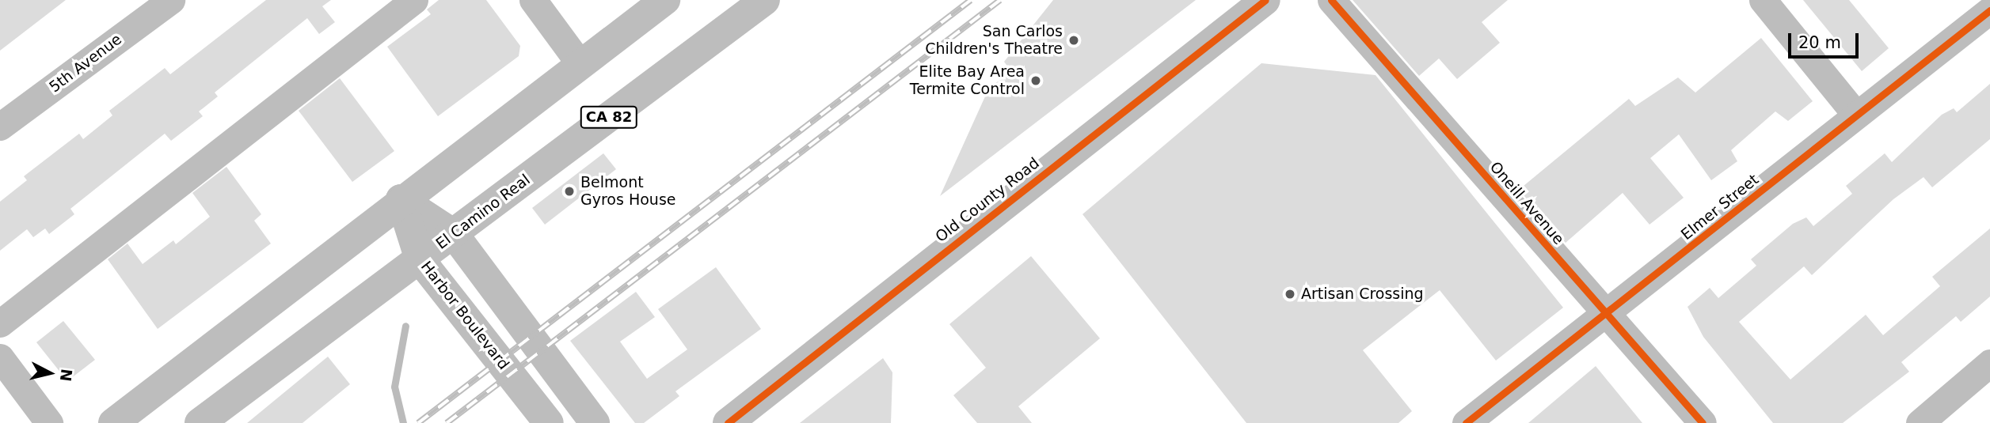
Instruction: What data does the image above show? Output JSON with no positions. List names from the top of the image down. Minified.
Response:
{"streets":{"main road":["CA 82","Old County Road","El Camino Real","Harbor Boulevard"],"street":["5th Avenue","Oneill Avenue","Elmer Street"]},"crossings":[["Oneill Avenue","Elmer Street"],["El Camino Real","Harbor Boulevard"]],"places":["San Carlos Children's Theatre","Elite Bay Area Termite Control","Belmont Gyros House","Artisan Crossing"],"scale_bar":"20 m","north":"right"}
